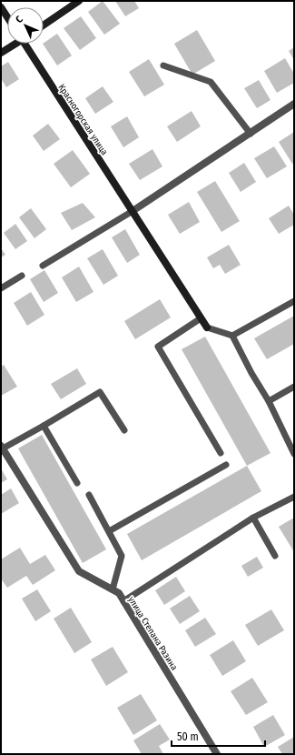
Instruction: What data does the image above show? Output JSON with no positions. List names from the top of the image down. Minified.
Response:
{"streets":{"street":["Красногорская улица","улица Степана Разина"]},"scale_bar":"50 m","north":"top left"}
